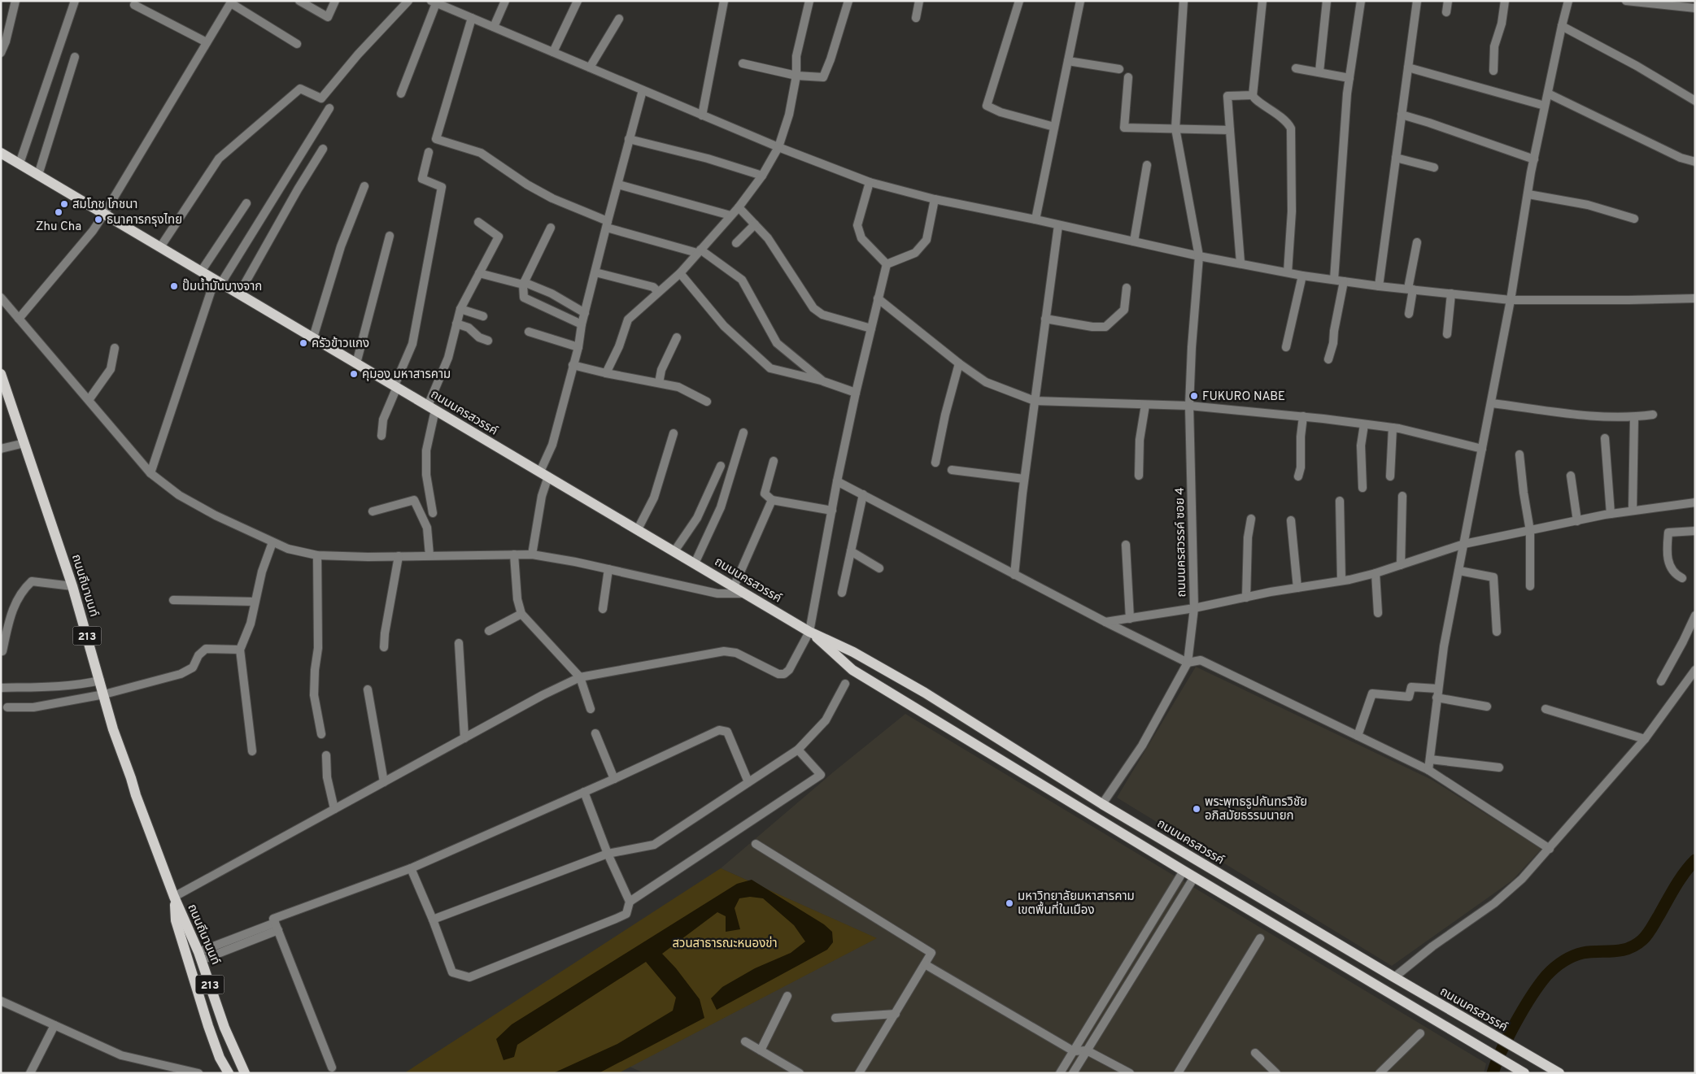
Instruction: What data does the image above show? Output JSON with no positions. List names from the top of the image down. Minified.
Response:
{"streets":{"main road":["ถนนนครสวรรค์","ถนนถีนานนท์","213"],"street":["ถนนนครสวรรค์ ซอย 4"]},"crossings":[["ถนนนครสวรรค์","ถนนนครสวรรค์ ซอย 4"]],"parks":["สวนสาธารณะหนองข่า"],"places":["สมโภช โภชนา","Zhu Cha","ธนาคารกรุงไทย","ปั๊มน้ำมันบางจาก","ครัวข้าวแกง","คุมอง มหาสารคาม","FUKURO NABE","พระพุทธรูปกันทรวิชัย อภิสมัยธรรมนายก","มหาวิทยาลัยมหาสารคาม เขตพื้นที่ในเมือง"]}
